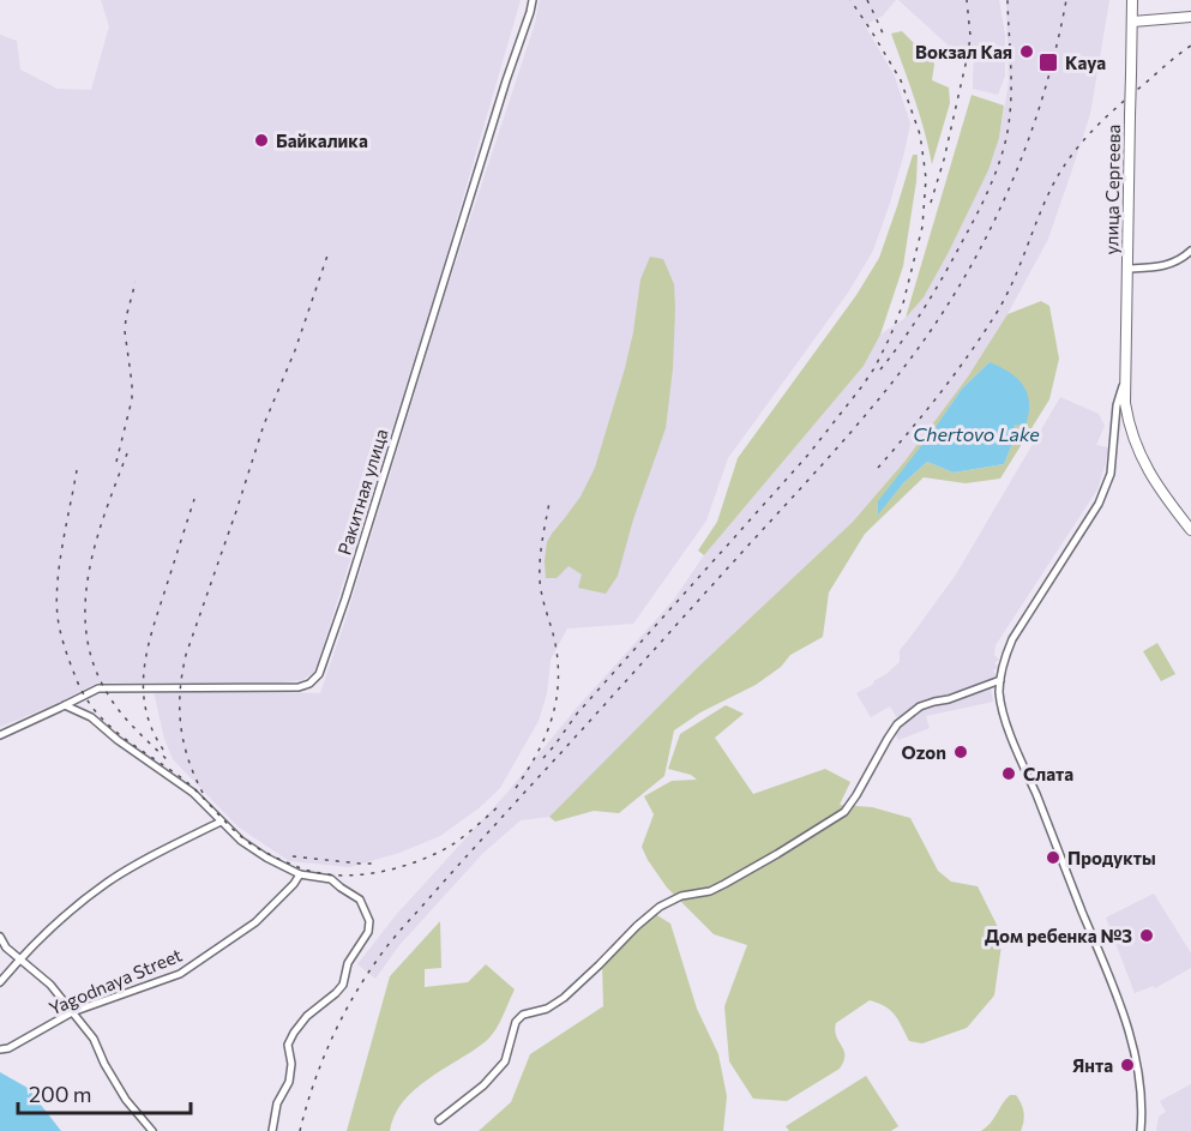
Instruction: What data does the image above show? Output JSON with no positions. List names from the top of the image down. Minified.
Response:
{"streets":{"main road":["улица Сергеева"],"street":["Ракитная улица","Yagodnaya Street"]},"water":["Chertovo Lake"],"places":{"other":["Вокзал Кая","Байкалика","Ozon","Слата","Продукты","Дом ребенка №3","Янта"],"transit":["Kaya"]},"scale_bar":"200 m"}
